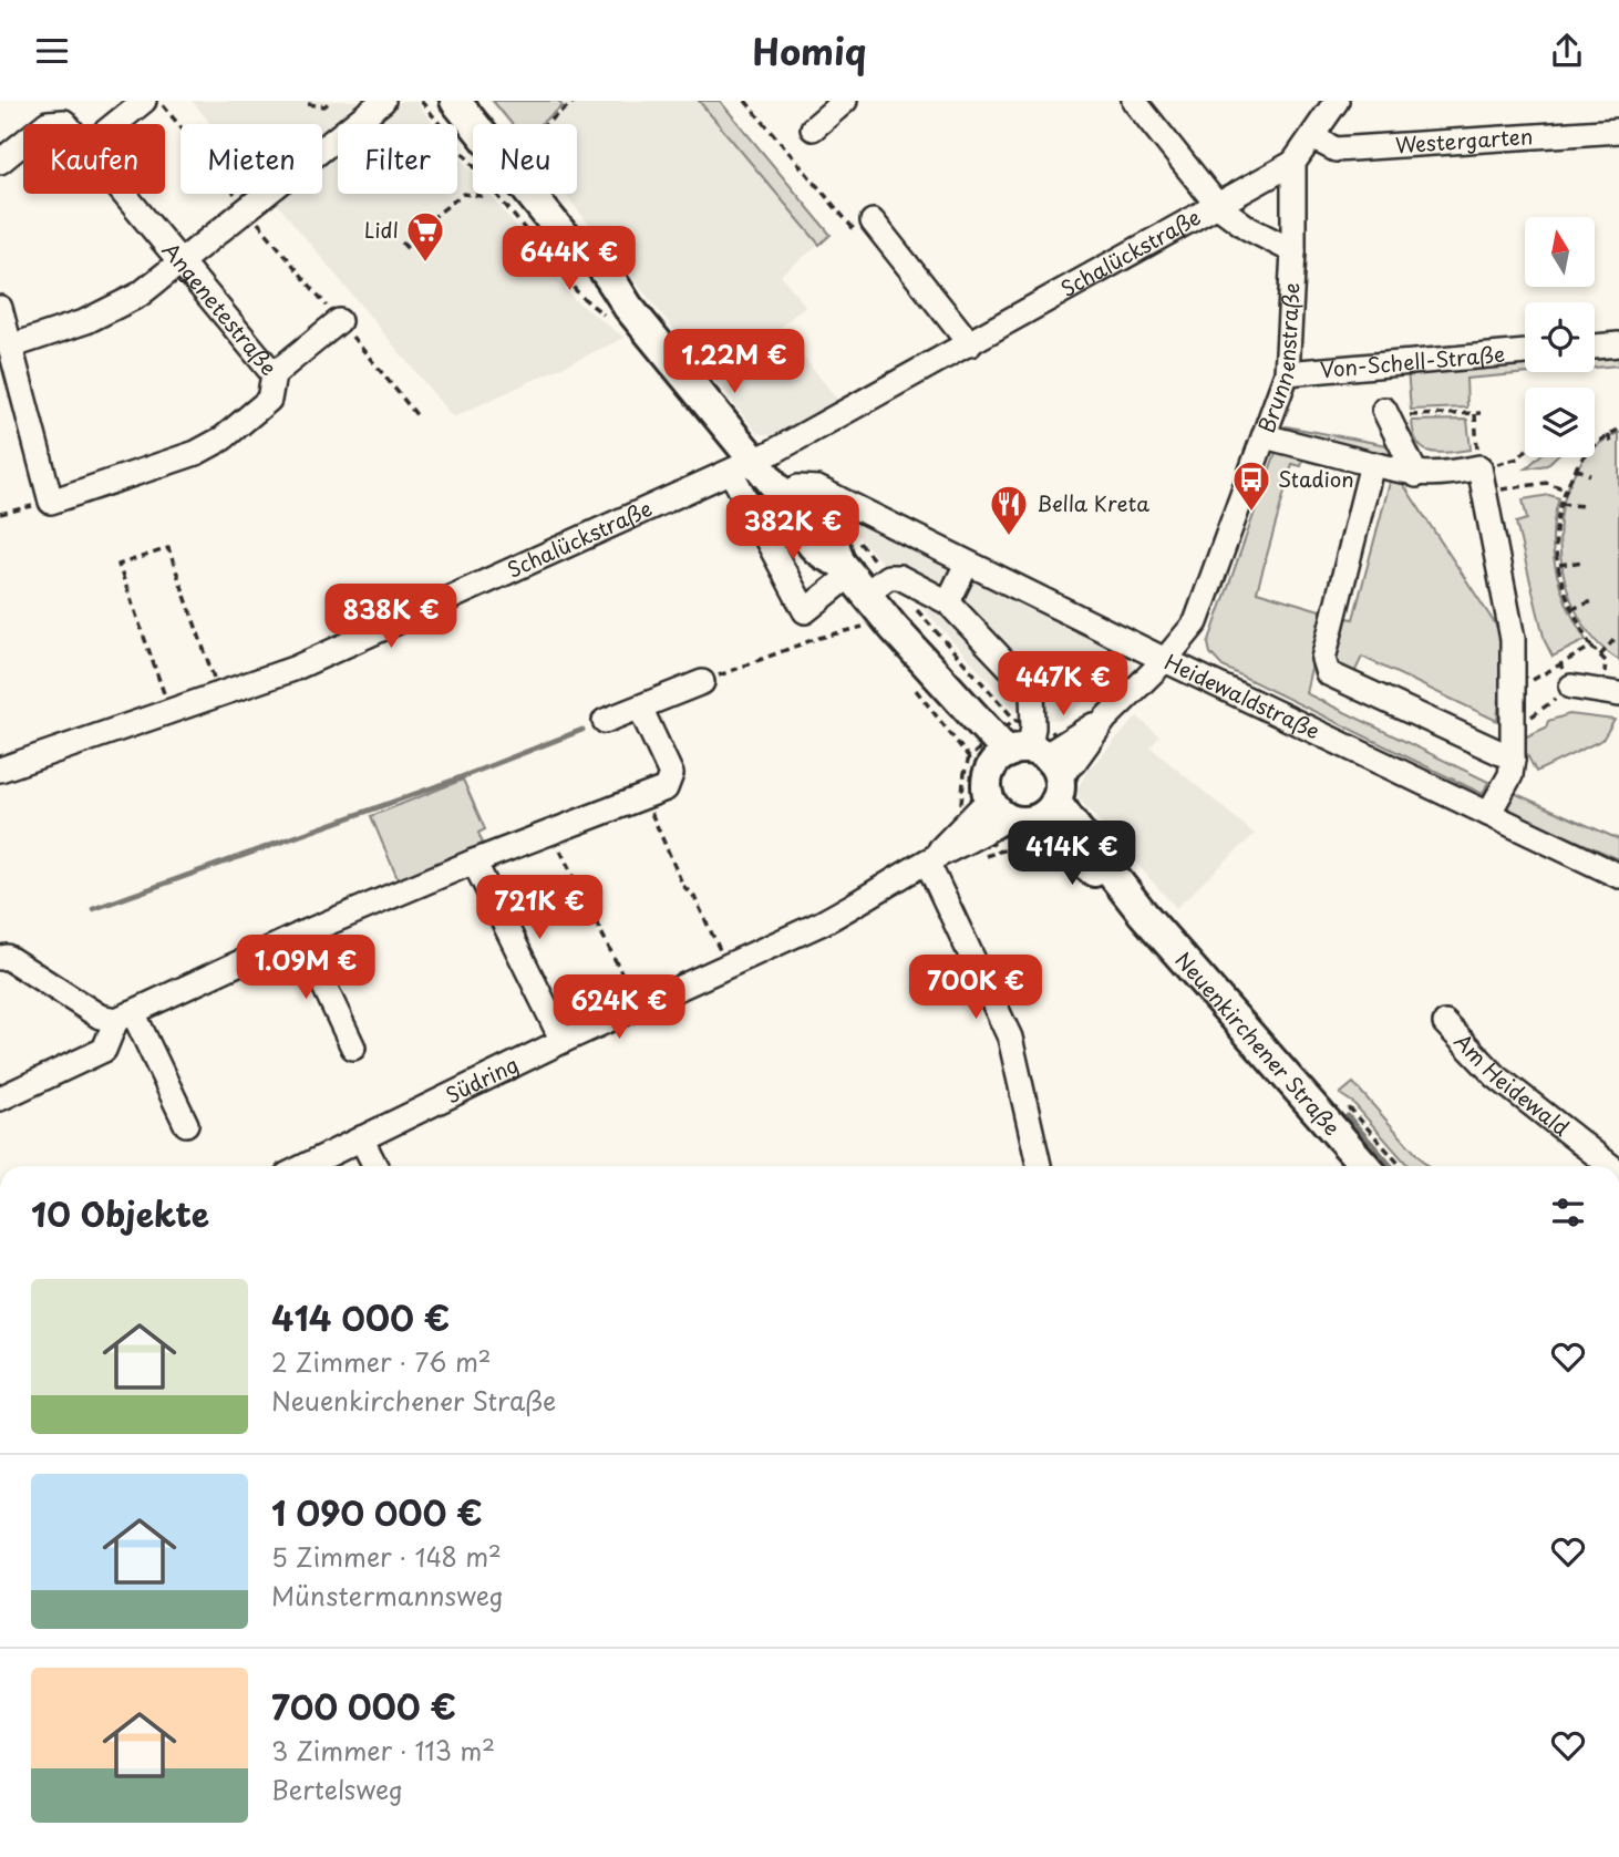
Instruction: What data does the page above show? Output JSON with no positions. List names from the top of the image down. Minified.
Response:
{"streets":{"main road":["Neuenkirchener Straße"],"street":["Westergarten","Schalückstraße","Angenetestraße","Brunnenstraße","Von-Schell-Straße","Heidewaldstraße","Südring","Am Heidewald"]},"crossings":[["Schalückstraße","Brunnenstraße"],["Schalückstraße","Neuenkirchener Straße"],["Brunnenstraße","Von-Schell-Straße"],["Brunnenstraße","Heidewaldstraße"],["Brunnenstraße","Neuenkirchener Straße"],["Heidewaldstraße","Neuenkirchener Straße"],["Neuenkirchener Straße","Südring"]],"places":{"supermarket":["Lidl"],"bus stop":["Stadion"],"restaurant":["Bella Kreta"]},"north":"top","page":{"header":"Homiq","chip":["Kaufen","Mieten","Filter","Neu"],"price":["644K €","1.22M €","382K €","838K €","447K €","414K €","721K €","1.09M €","700K €","624K €"],"heading":"10 Objekte","list":[{"name":"414 000 €","note":"2 Zimmer · 76 m² · Neuenkirchener Straße"},{"name":"1 090 000 €","note":"5 Zimmer · 148 m² · Münstermannsweg"},{"name":"700 000 €","note":"3 Zimmer · 113 m² · Bertelsweg"}]}}
